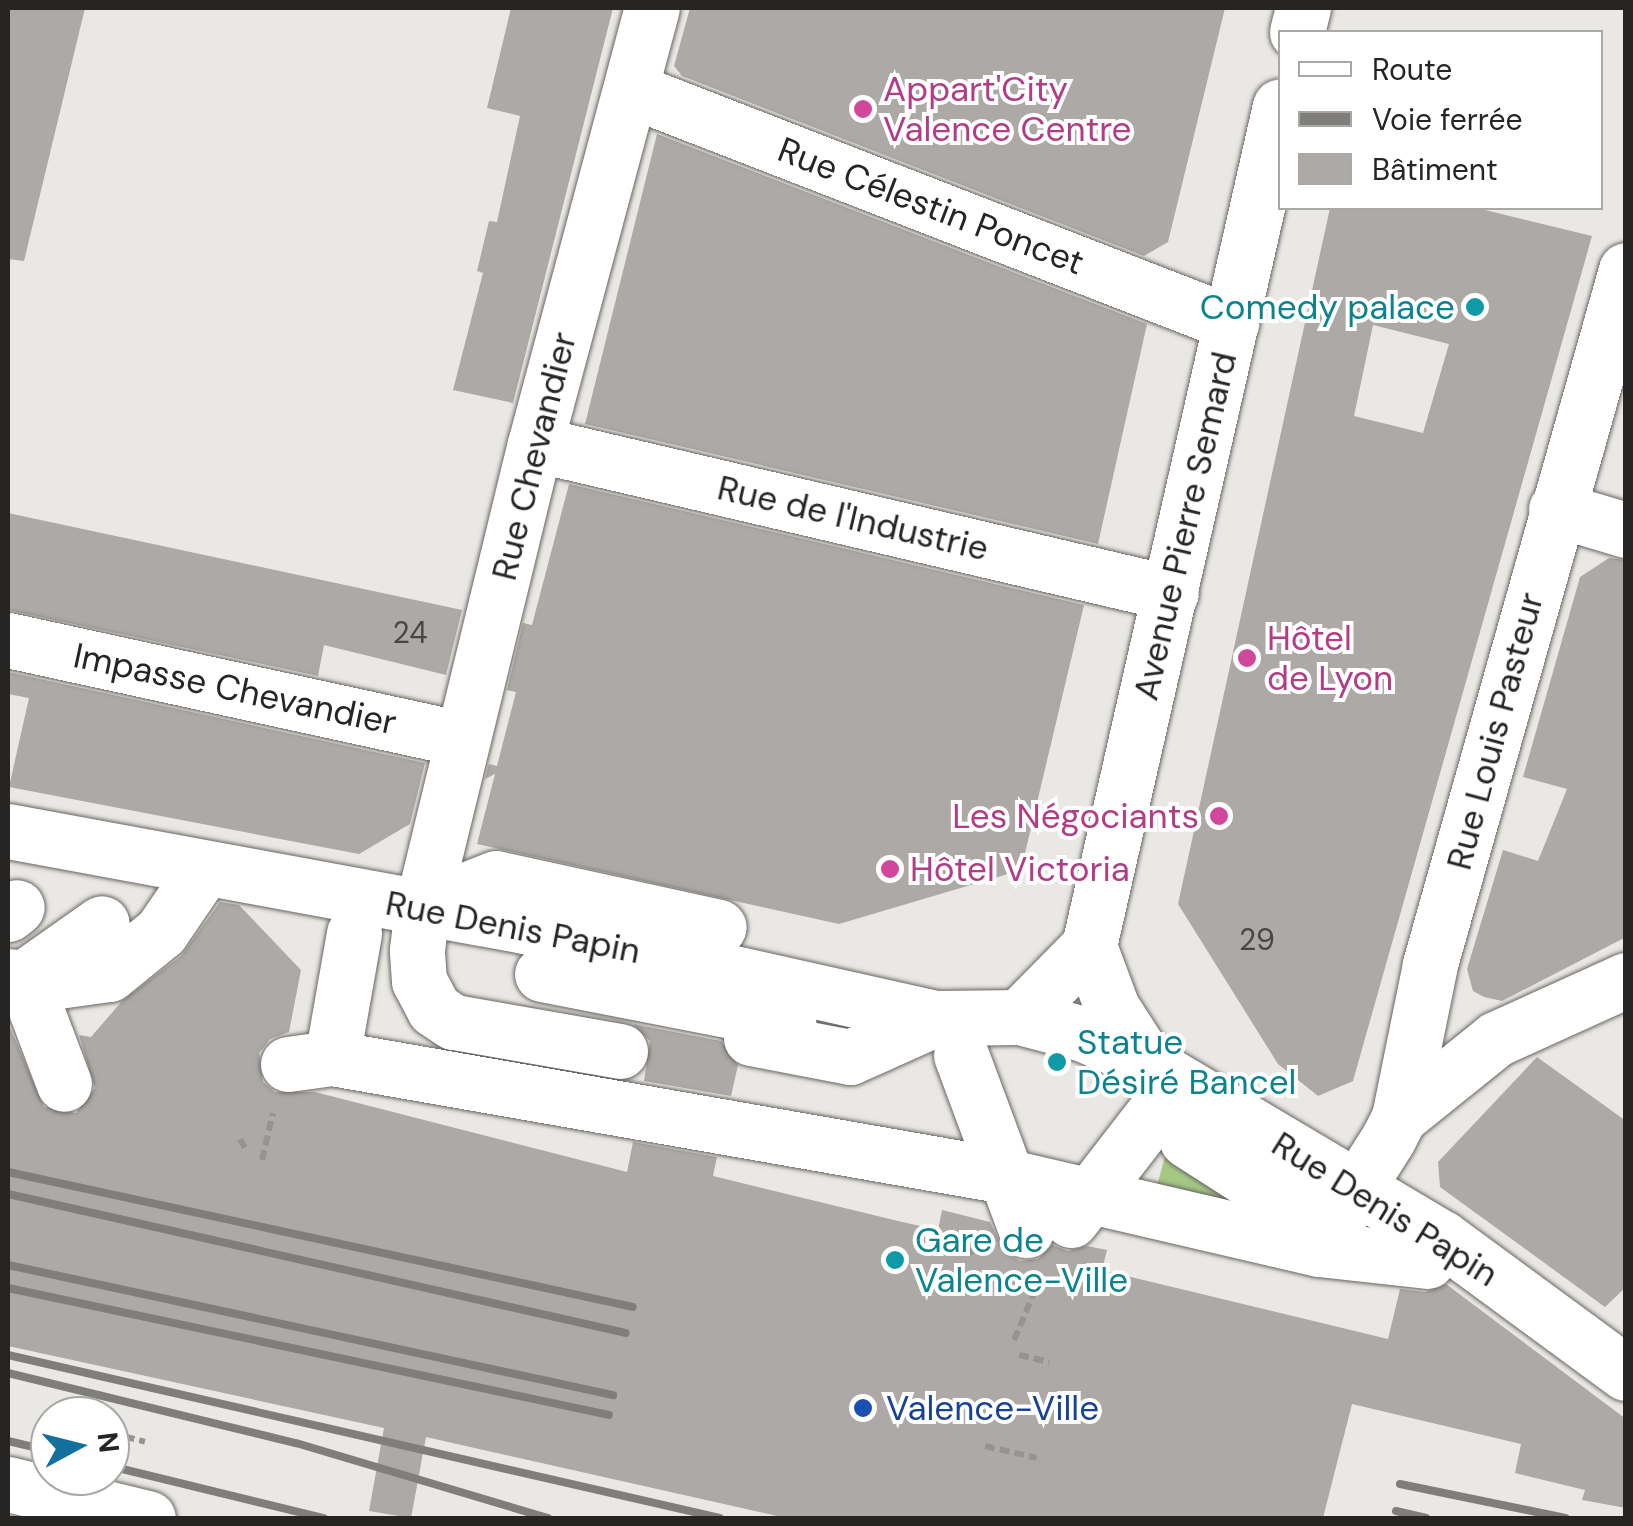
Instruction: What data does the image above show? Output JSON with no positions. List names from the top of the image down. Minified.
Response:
{"streets":{"street":["Rue Célestin Poncet","Rue Chevandier","Rue de l'Industrie","Avenue Pierre Semard","Impasse Chevandier","Rue Louis Pasteur","Rue Denis Papin"]},"crossings":[["Rue Célestin Poncet","Rue Chevandier"],["Rue Célestin Poncet","Avenue Pierre Semard"],["Rue Chevandier","Rue de l'Industrie"],["Rue Chevandier","Impasse Chevandier"],["Rue Chevandier","Rue Denis Papin"],["Rue de l'Industrie","Avenue Pierre Semard"],["Rue Louis Pasteur","Rue Denis Papin"]],"places":["Appart'City Valence Centre","Comedy palace","Hôtel de Lyon","Les Négociants","Hôtel Victoria","Statue Désiré Bancel","Gare de Valence-Ville","Valence-Ville"],"house_numbers":["24","29"],"legend":["Route","Voie ferrée","Bâtiment"],"north":"right"}
